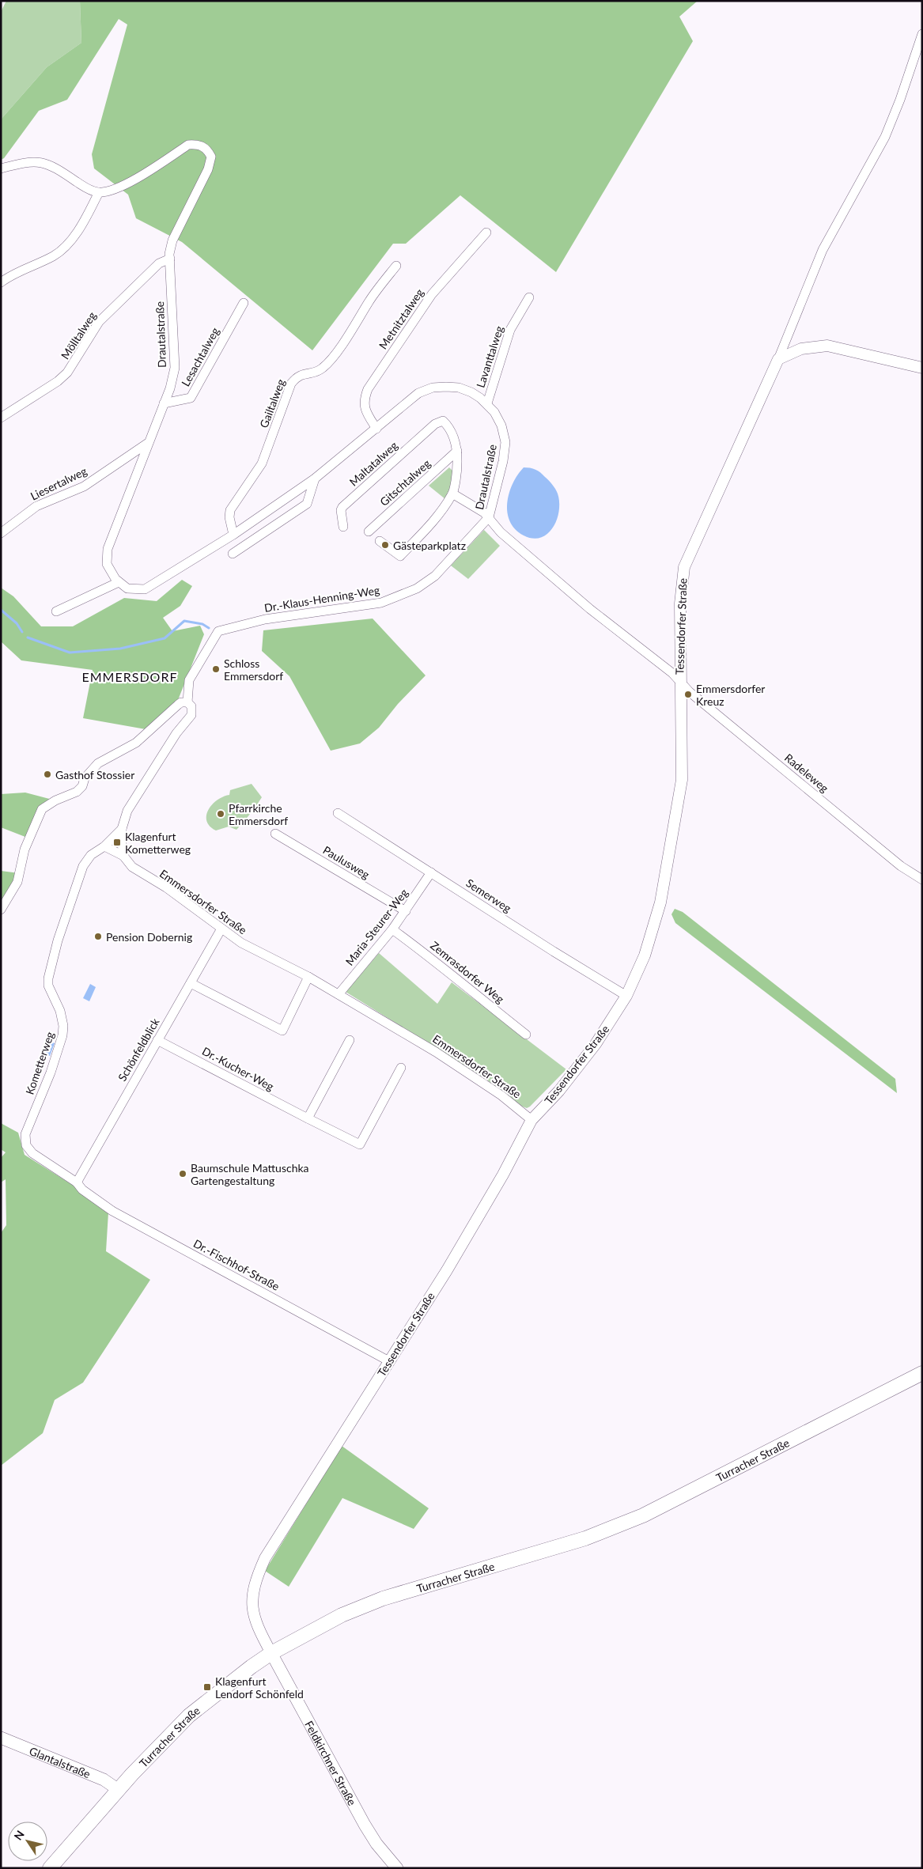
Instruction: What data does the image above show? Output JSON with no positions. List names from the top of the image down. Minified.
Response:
{"streets":{"main road":["Turracher Straße","Glantalstraße","Feldkirchner Straße"],"street":["Metnitztalweg","Drautalstraße","Mölltalweg","Lesachtalweg","Lavanttalweg","Gailtalweg","Maltatalweg","Gitschtalweg","Liesertalweg","Dr.-Klaus-Henning-Weg","Tessendorfer Straße","Radeleweg","Paulusweg","Semerweg","Emmersdorfer Straße","Maria-Steurer-Weg","Zemrasdorfer Weg","Schönfeldblick","Kometterweg","Dr.-Kucher-Weg","Dr.-Fischhof-Straße"]},"crossings":[["Metnitztalweg","Drautalstraße"],["Drautalstraße","Mölltalweg"],["Drautalstraße","Lesachtalweg"],["Drautalstraße","Lavanttalweg"],["Drautalstraße","Gailtalweg"],["Drautalstraße","Liesertalweg"],["Drautalstraße","Dr.-Klaus-Henning-Weg"],["Drautalstraße","Tessendorfer Straße"],["Drautalstraße","Radeleweg"],["Maltatalweg","Gitschtalweg"],["Tessendorfer Straße","Radeleweg"],["Tessendorfer Straße","Semerweg"],["Tessendorfer Straße","Emmersdorfer Straße"],["Tessendorfer Straße","Dr.-Fischhof-Straße"],["Tessendorfer Straße","Turracher Straße"],["Tessendorfer Straße","Feldkirchner Straße"],["Paulusweg","Maria-Steurer-Weg"],["Semerweg","Maria-Steurer-Weg"],["Emmersdorfer Straße","Maria-Steurer-Weg"],["Emmersdorfer Straße","Schönfeldblick"],["Maria-Steurer-Weg","Zemrasdorfer Weg"],["Schönfeldblick","Kometterweg"],["Schönfeldblick","Dr.-Kucher-Weg"],["Schönfeldblick","Dr.-Fischhof-Straße"],["Kometterweg","Dr.-Fischhof-Straße"],["Turracher Straße","Glantalstraße"],["Turracher Straße","Feldkirchner Straße"]],"districts":["EMMERSDORF"],"places":{"other":["Gästeparkplatz","Schloss Emmersdorf","Emmersdorfer Kreuz","Gasthof Stossier","Pfarrkirche Emmersdorf","Pension Dobernig","Baumschule Mattuschka Gartengestaltung"],"transit":["Klagenfurt Kometterweg","Klagenfurt Lendorf Schönfeld"]},"north":"top left"}
